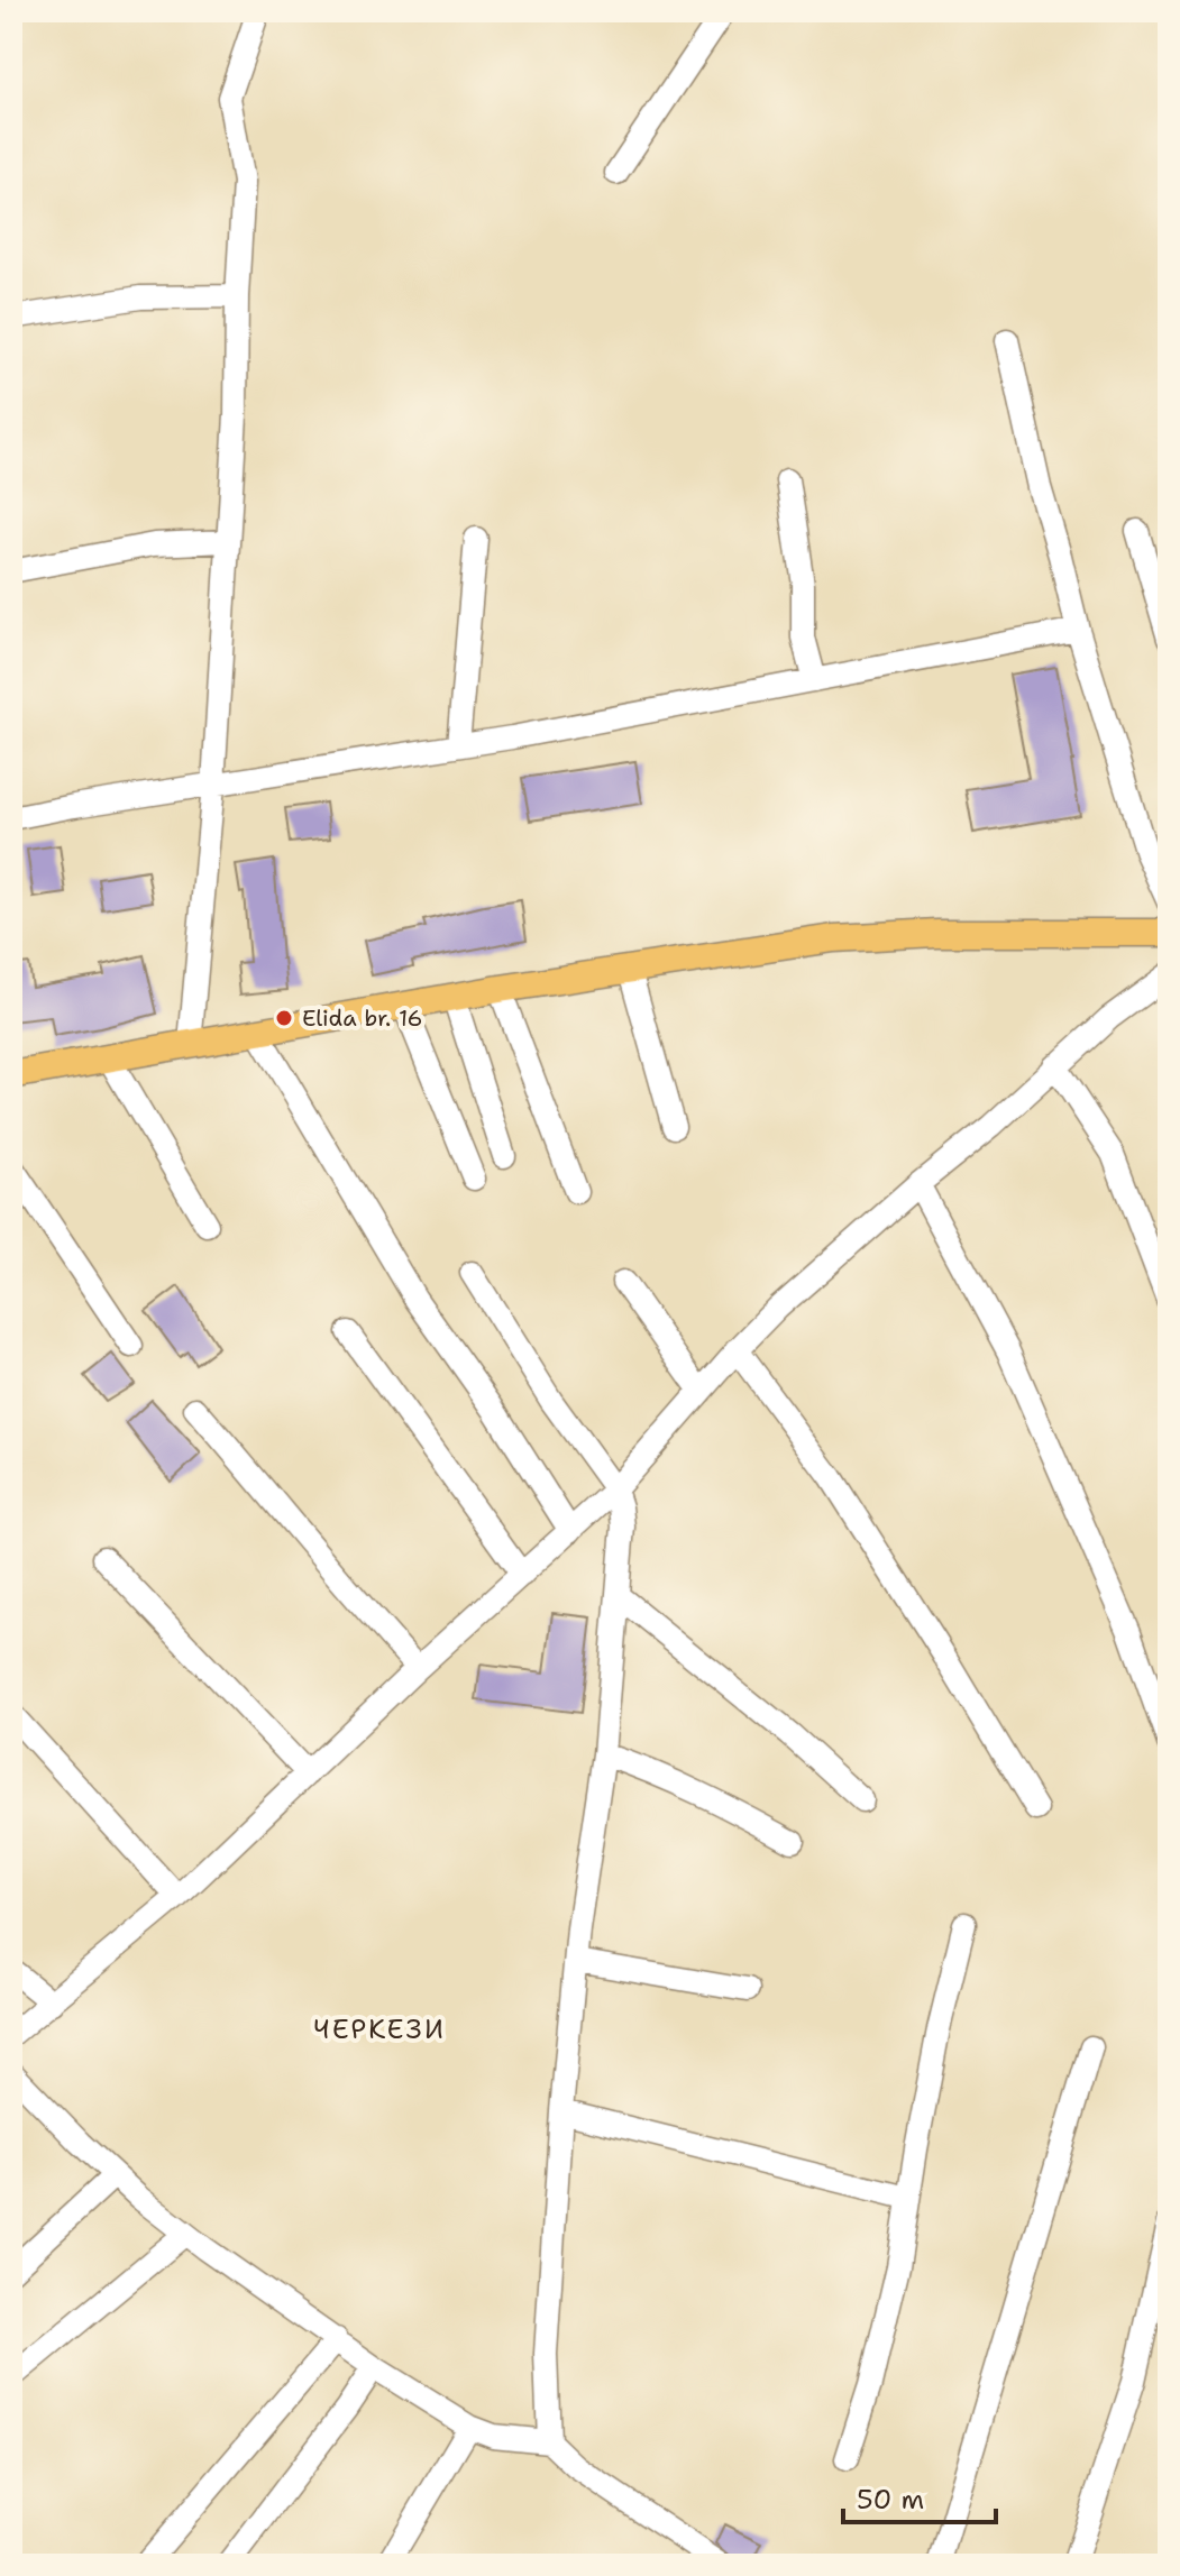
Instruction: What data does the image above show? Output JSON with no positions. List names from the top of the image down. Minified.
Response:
{"districts":["ЧЕРКЕЗИ"],"places":["Elida br. 16"],"scale_bar":"50 m"}
